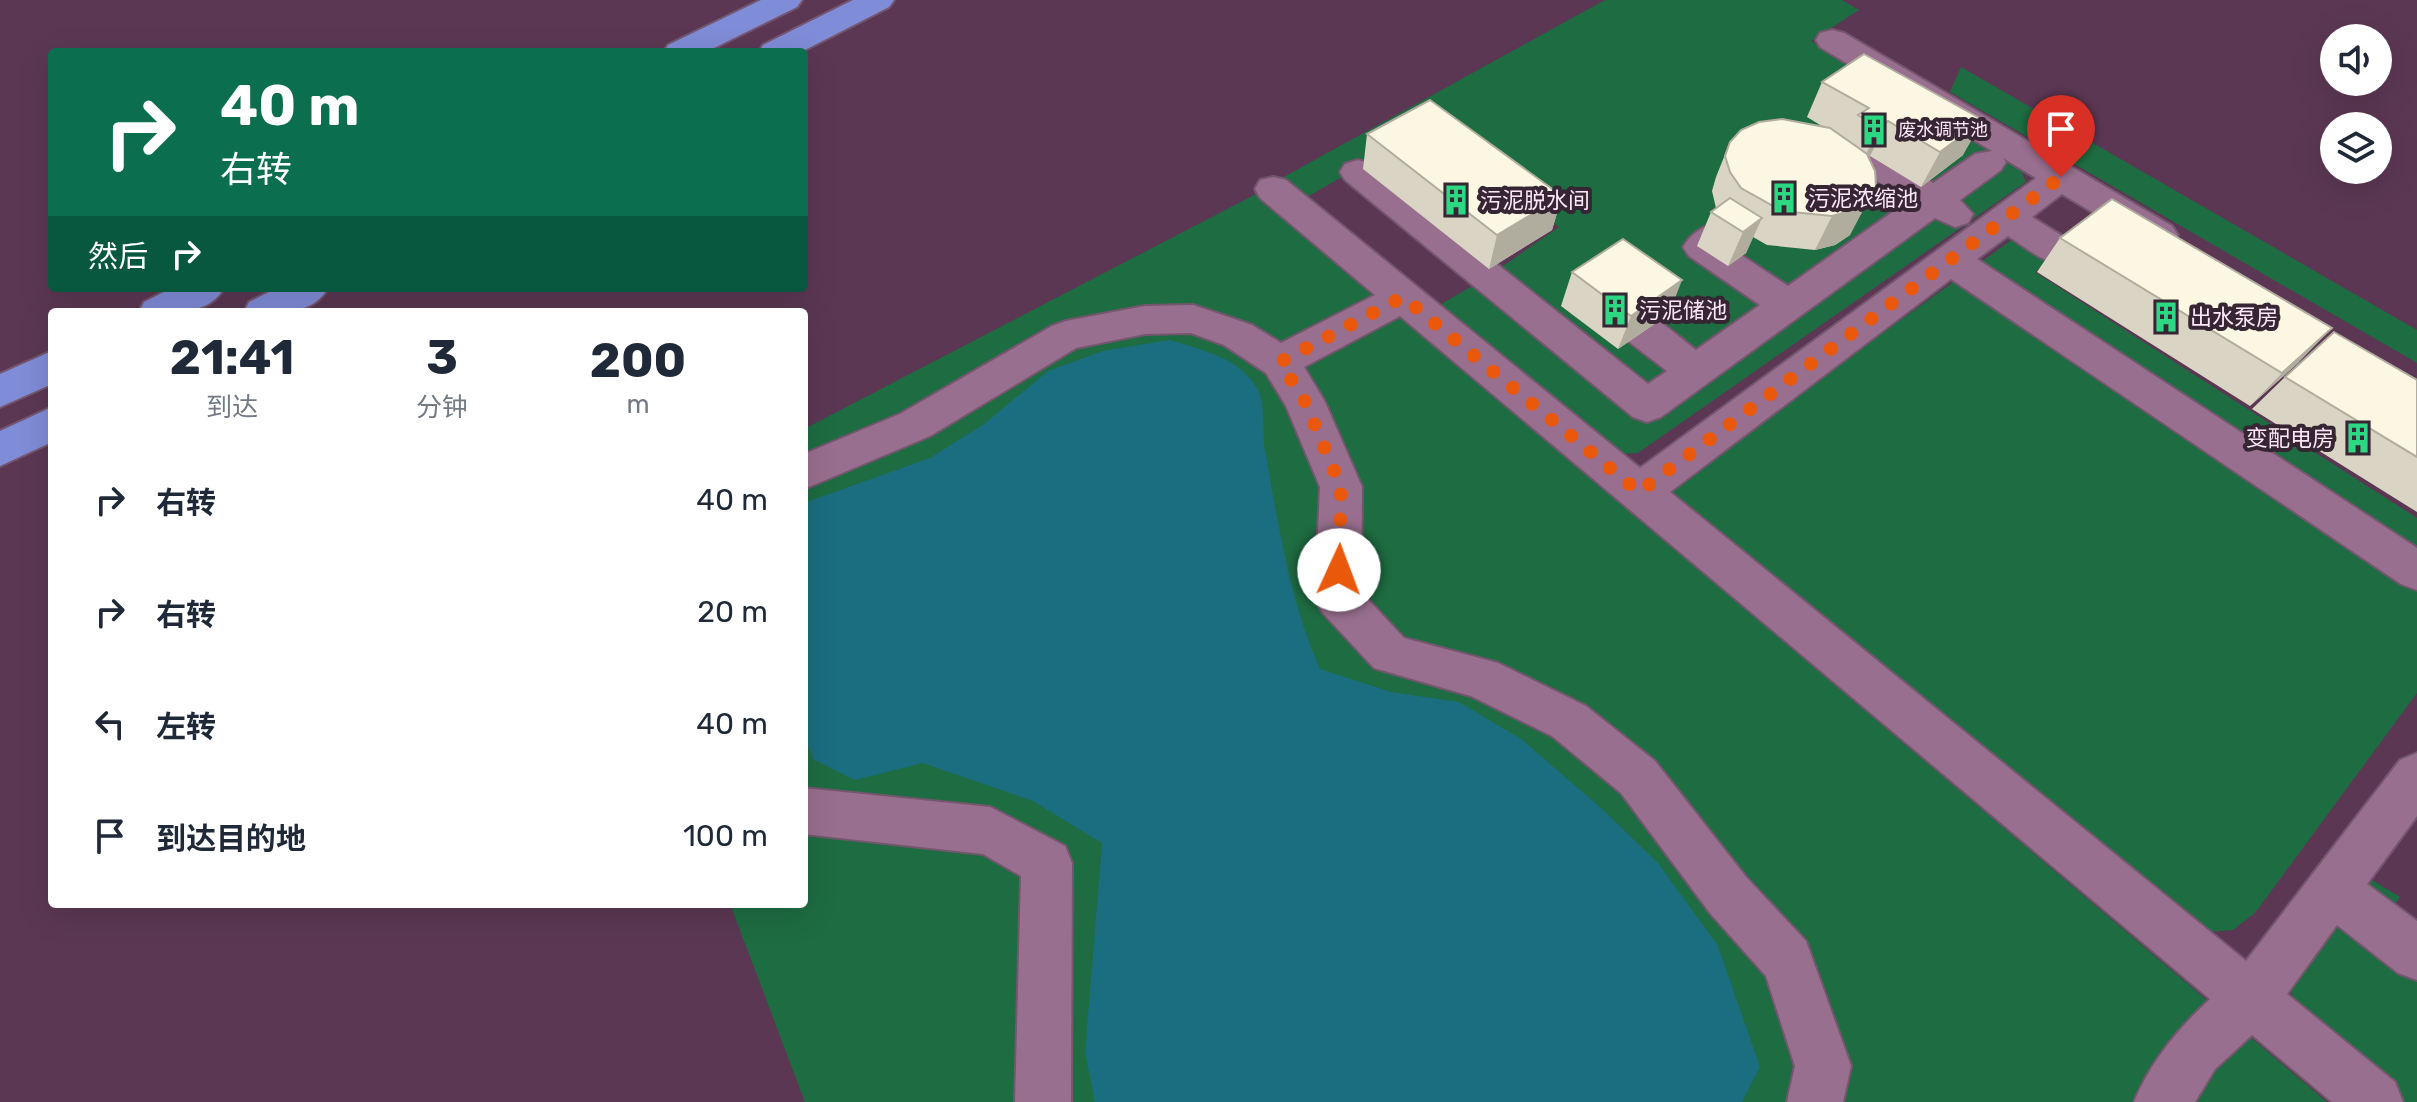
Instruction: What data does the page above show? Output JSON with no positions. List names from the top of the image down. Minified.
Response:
{"places":{"building":["废水调节池","污泥浓缩池","污泥脱水间","污泥储池","出水泵房","变配电房"]},"page":{"turn":["40 m","右转"],"then":"然后","eta":["21:41","到达","3","分钟","200","m"],"list":[{"name":"右转","value":"40 m"},{"name":"右转","value":"20 m"},{"name":"左转","value":"40 m"},{"name":"到达目的地","value":"100 m"}]}}
